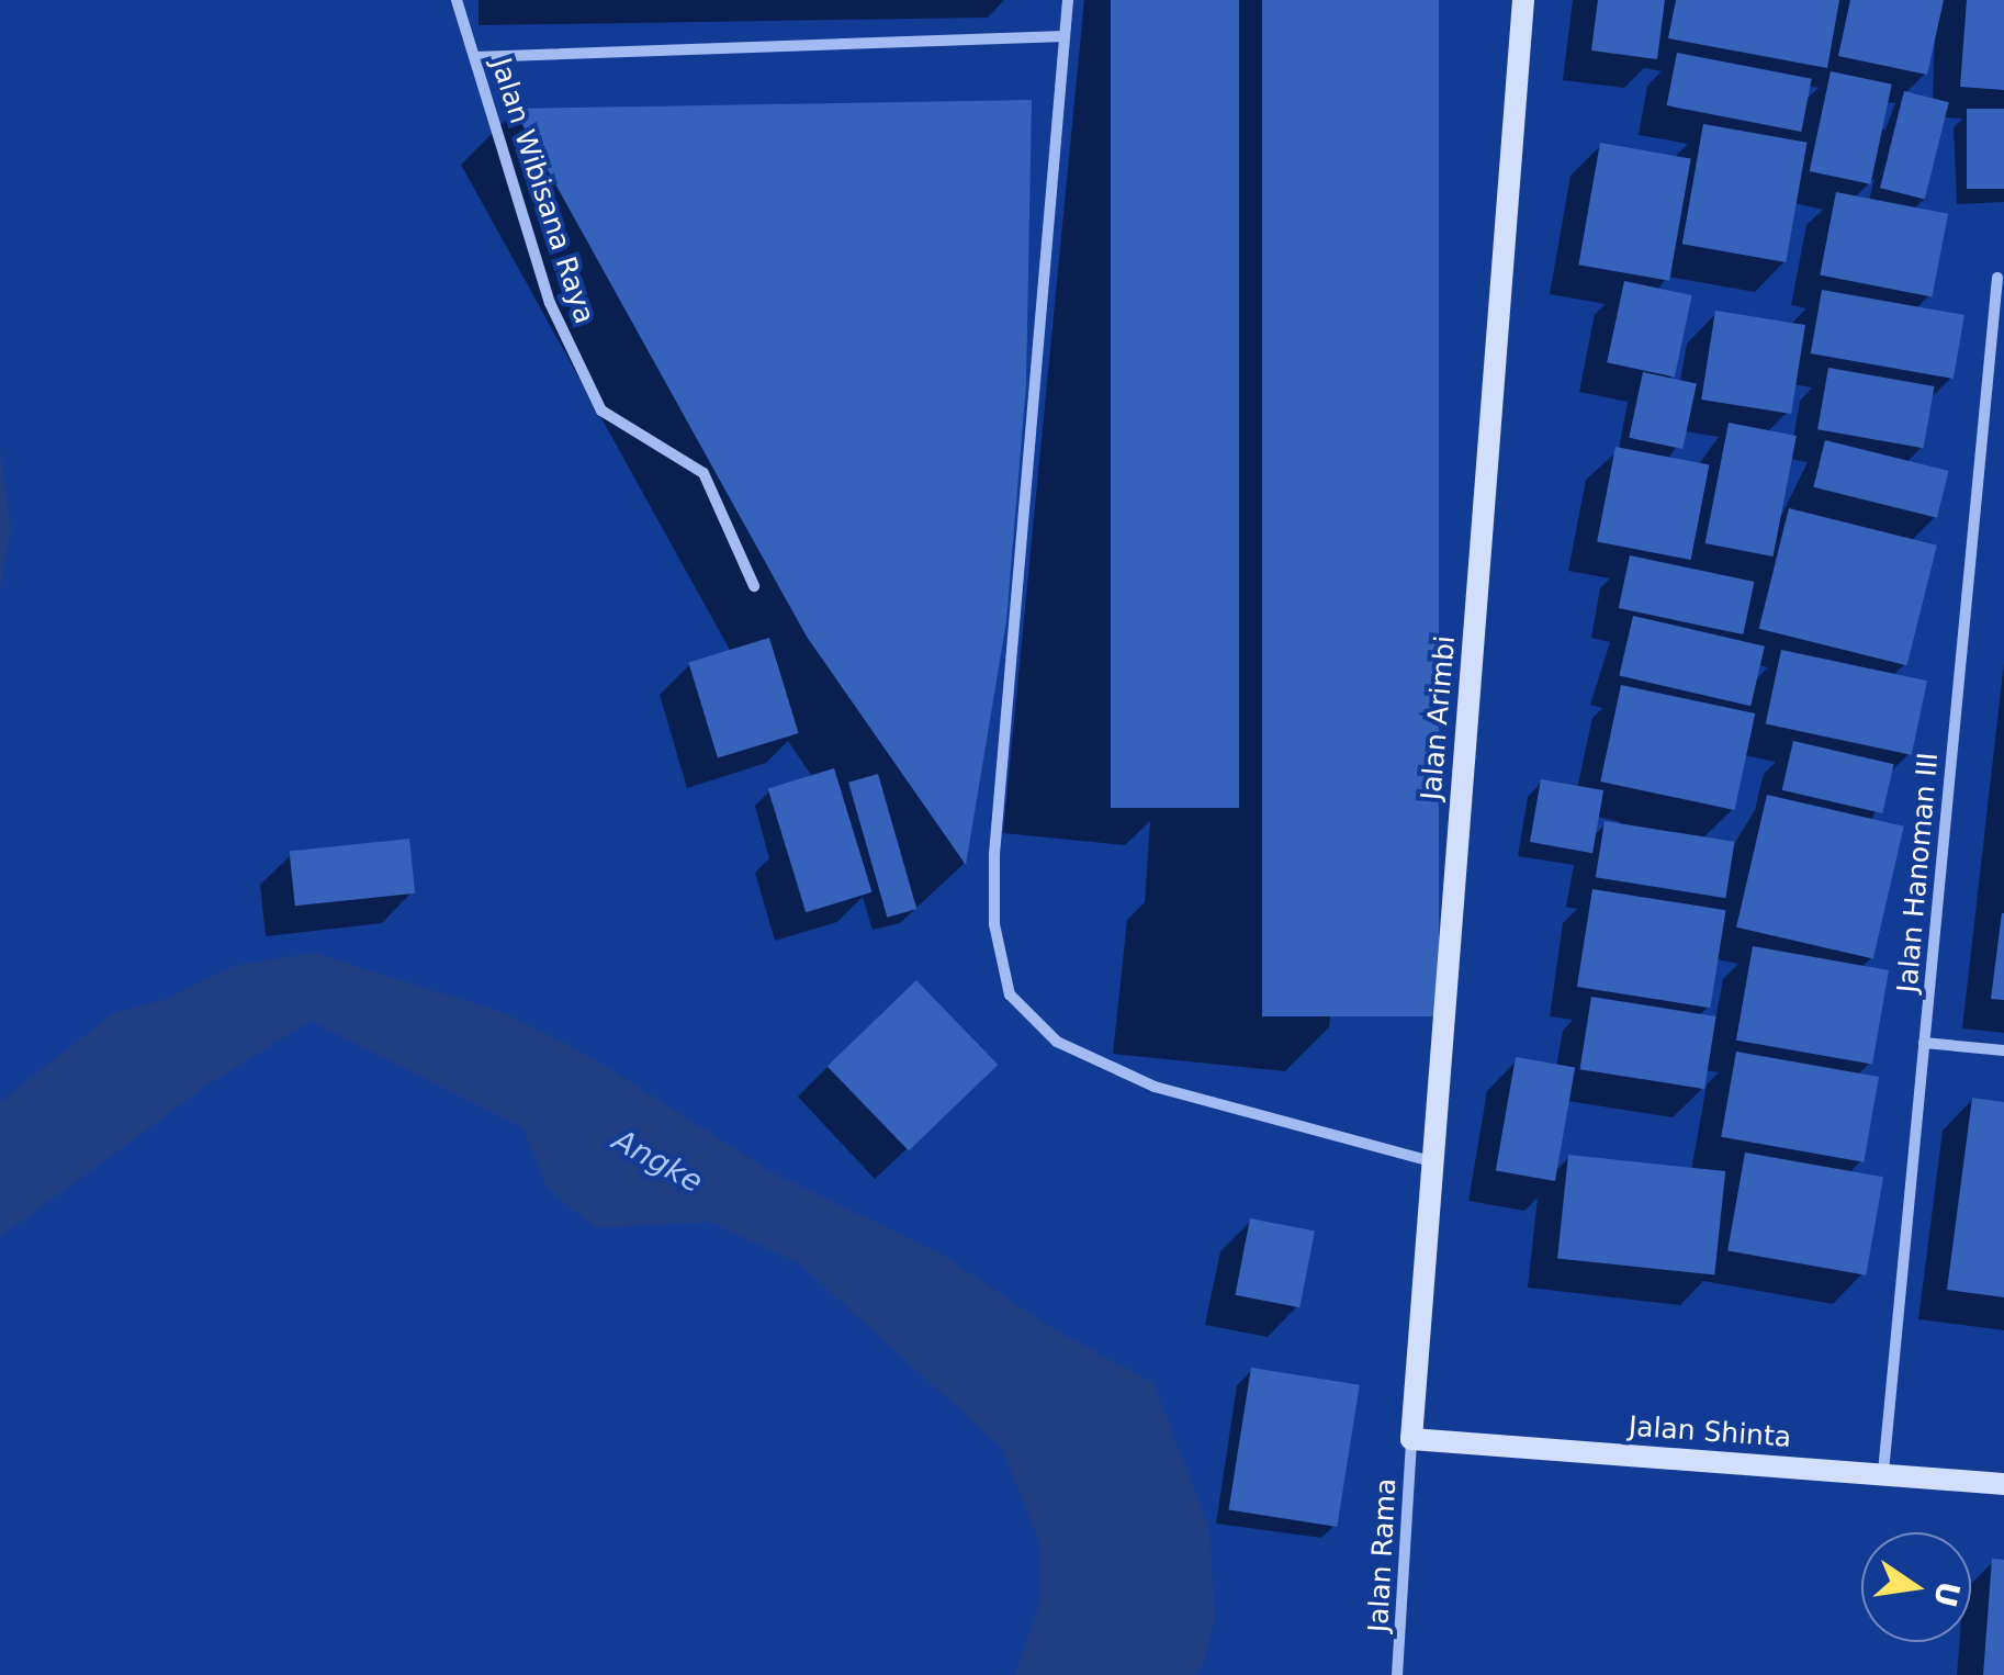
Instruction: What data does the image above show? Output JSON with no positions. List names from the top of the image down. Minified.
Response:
{"streets":{"street":["Jalan Wibisana Raya","Jalan Arimbi","Jalan Hanoman III","Jalan Shinta","Jalan Rama"]},"crossings":[["Jalan Arimbi","Jalan Shinta"],["Jalan Arimbi","Jalan Rama"],["Jalan Hanoman III","Jalan Shinta"],["Jalan Shinta","Jalan Rama"]],"water":["Angke"],"north":"right"}
